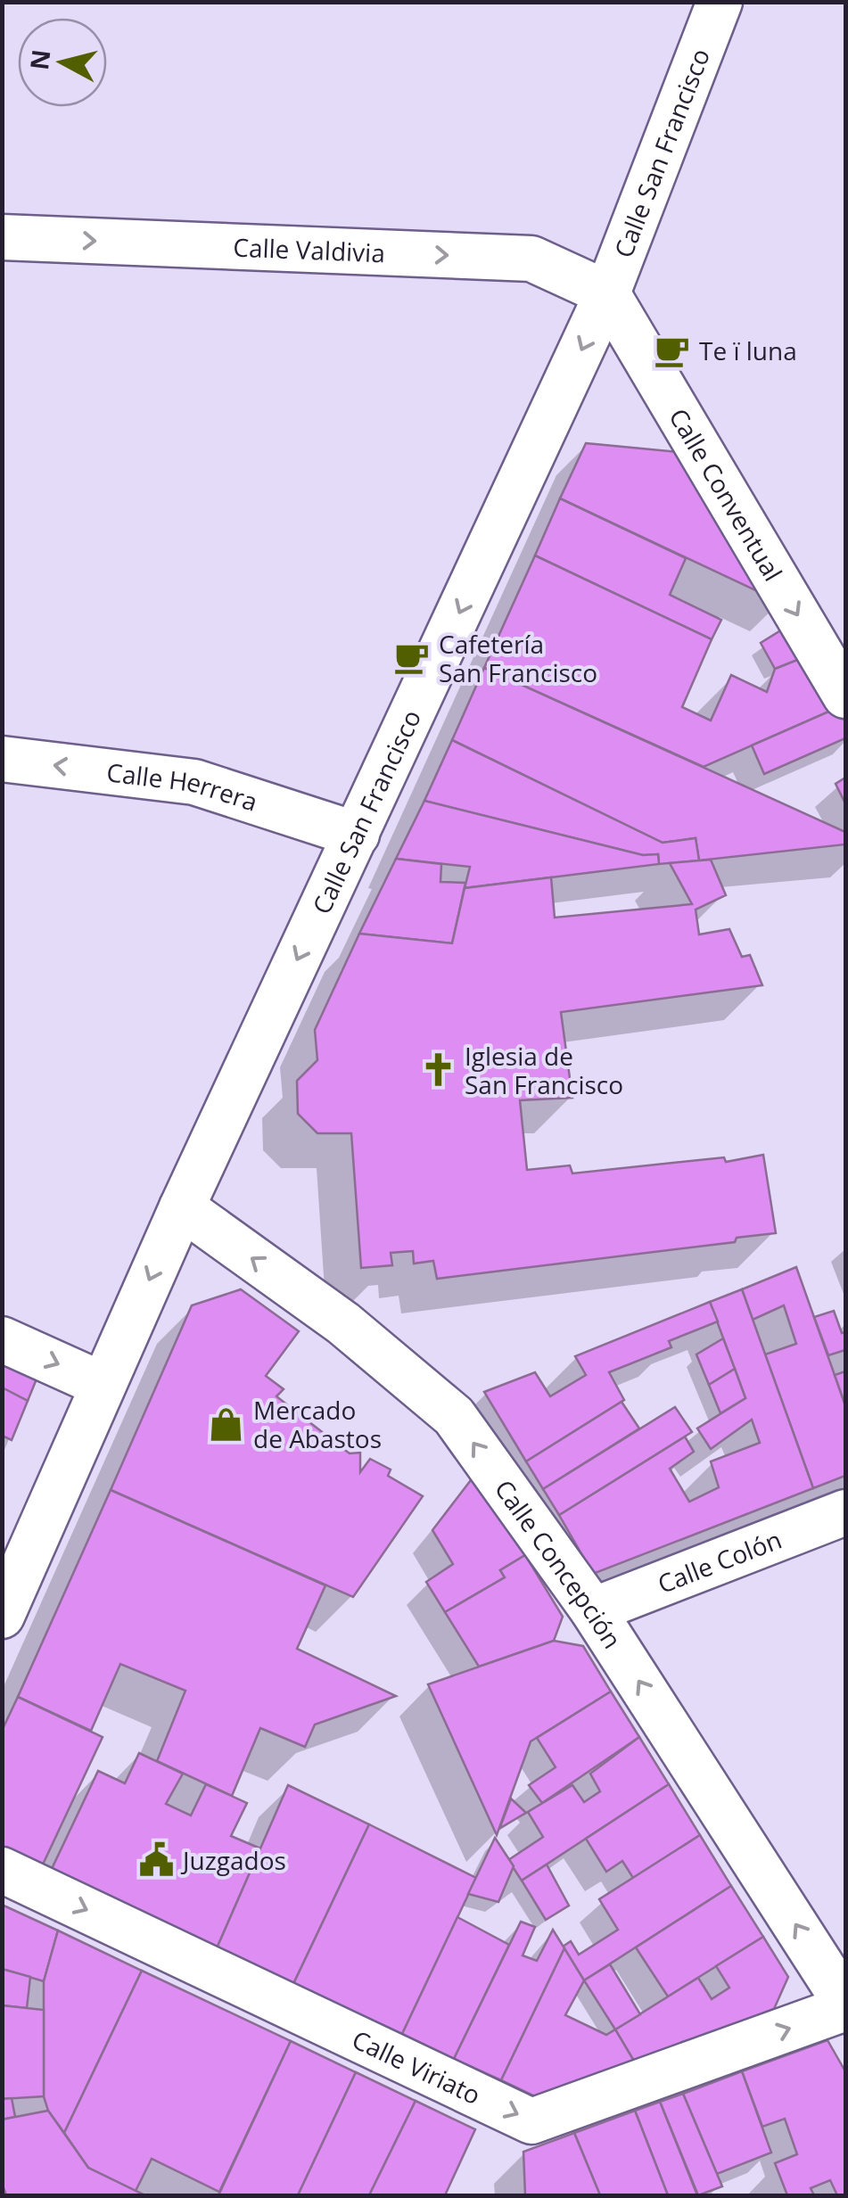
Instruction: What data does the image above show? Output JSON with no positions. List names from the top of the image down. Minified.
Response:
{"streets":{"street":["Calle San Francisco","Calle Valdivia","Calle Conventual","Calle Herrera","Calle Colón","Calle Concepción","Calle Viriato"]},"crossings":[["Calle San Francisco","Calle Valdivia"],["Calle San Francisco","Calle Conventual"],["Calle San Francisco","Calle Herrera"],["Calle San Francisco","Calle Concepción"],["Calle Valdivia","Calle Conventual"],["Calle Colón","Calle Concepción"],["Calle Concepción","Calle Viriato"]],"one_way":["Calle San Francisco","Calle Valdivia","Calle Conventual","Calle Herrera","Calle Concepción","Calle Viriato"],"places":{"cafe":["Te ï luna","Cafetería San Francisco"],"church":["Iglesia de San Francisco"],"shop":["Mercado de Abastos"],"public building":["Juzgados"]},"north":"left"}
